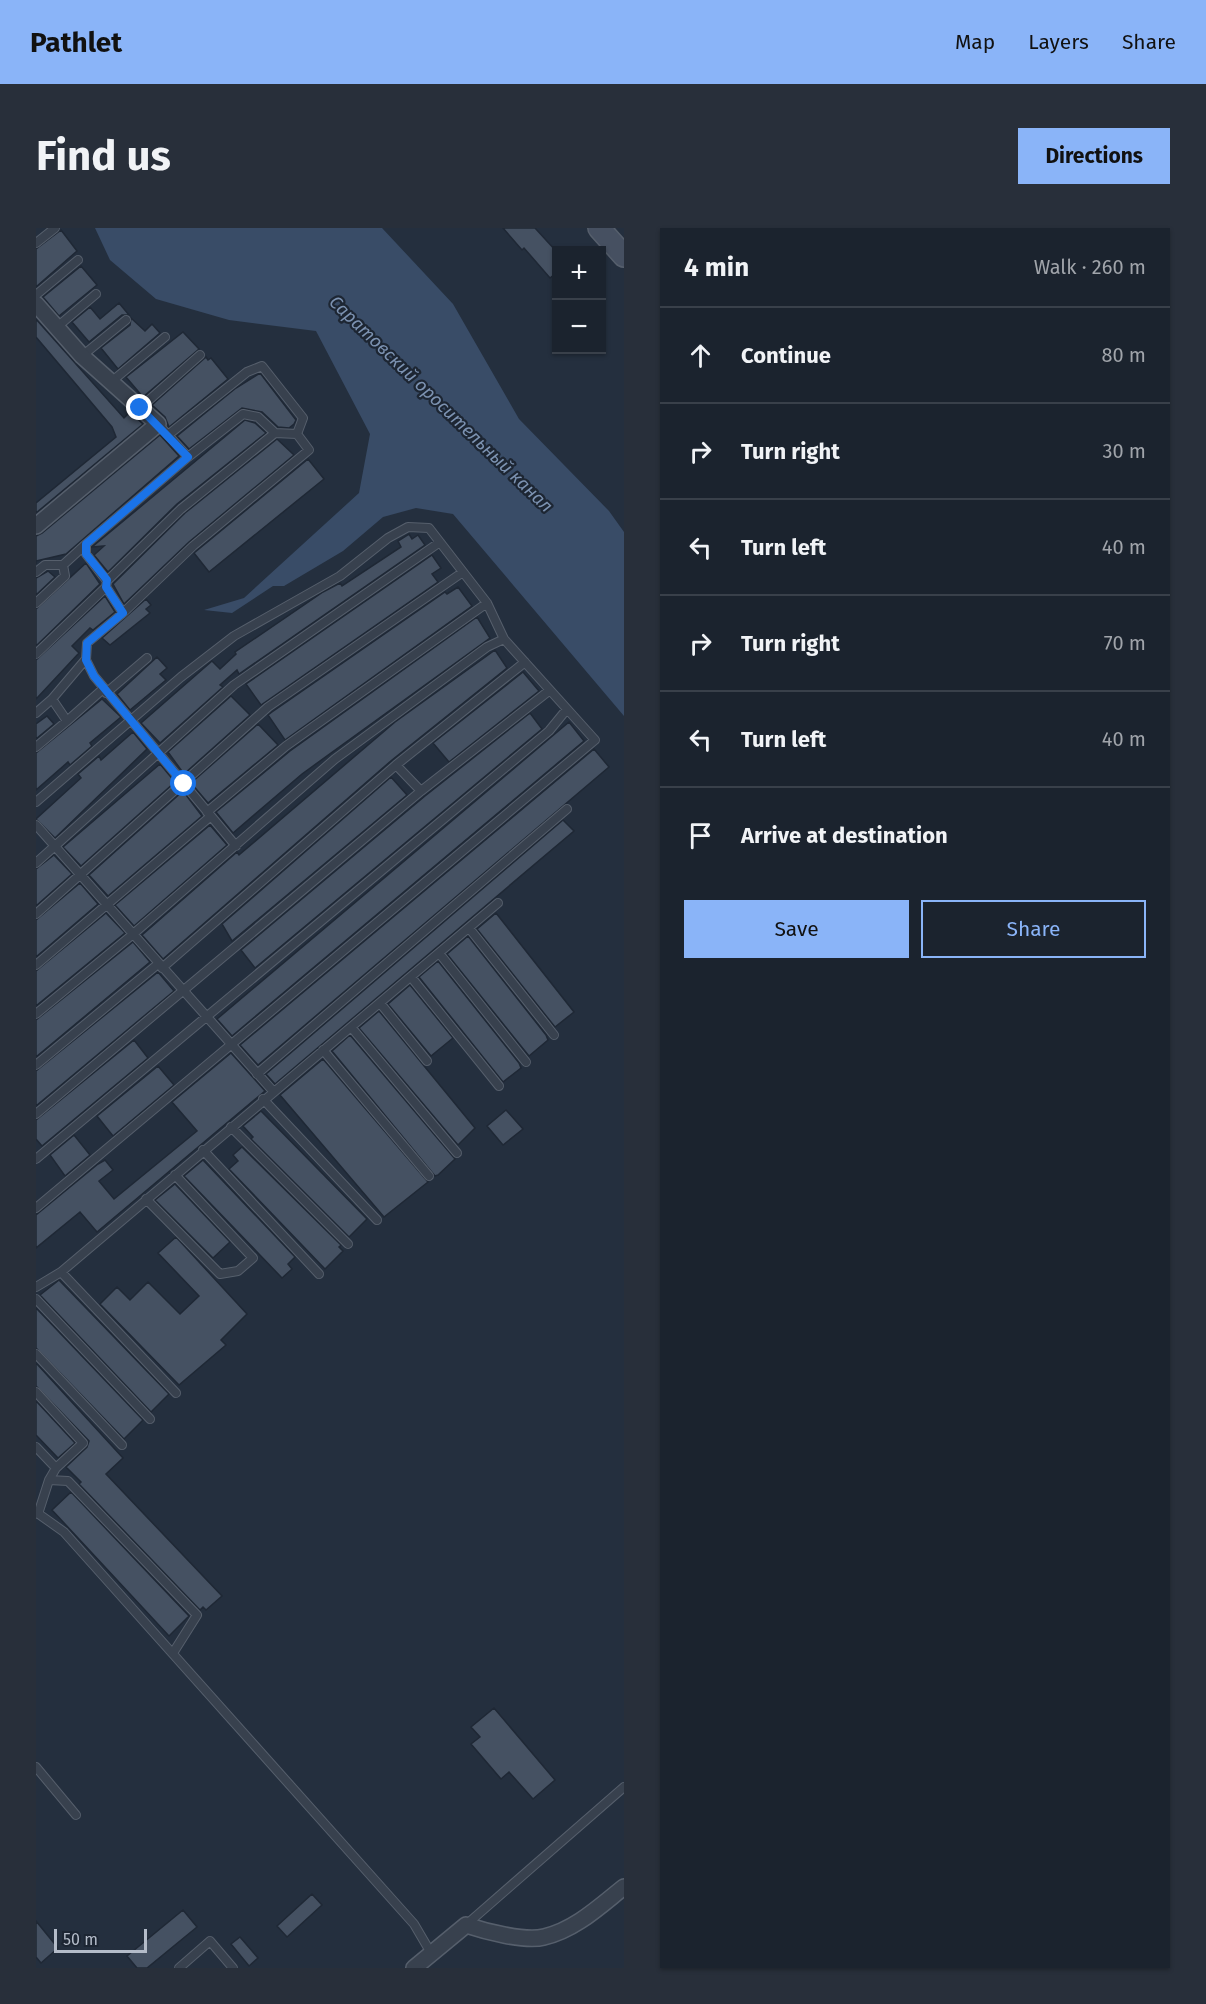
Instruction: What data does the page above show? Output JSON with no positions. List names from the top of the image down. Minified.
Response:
{"water":["Саратовский оросительный канал"],"scale_bar":"50 m","page":{"header":"Pathlet","nav":["Map","Layers","Share"],"buttons":["Directions",["Save","Share"]],"title":"Find us","heading":["4 min","Walk · 260 m"],"map_buttons":["+","−"],"list":[["Continue","80 m"],["Turn right","30 m"],["Turn left","40 m"],["Turn right","70 m"],["Turn left","40 m"],"Arrive at destination"],"scale":"50 m"}}
